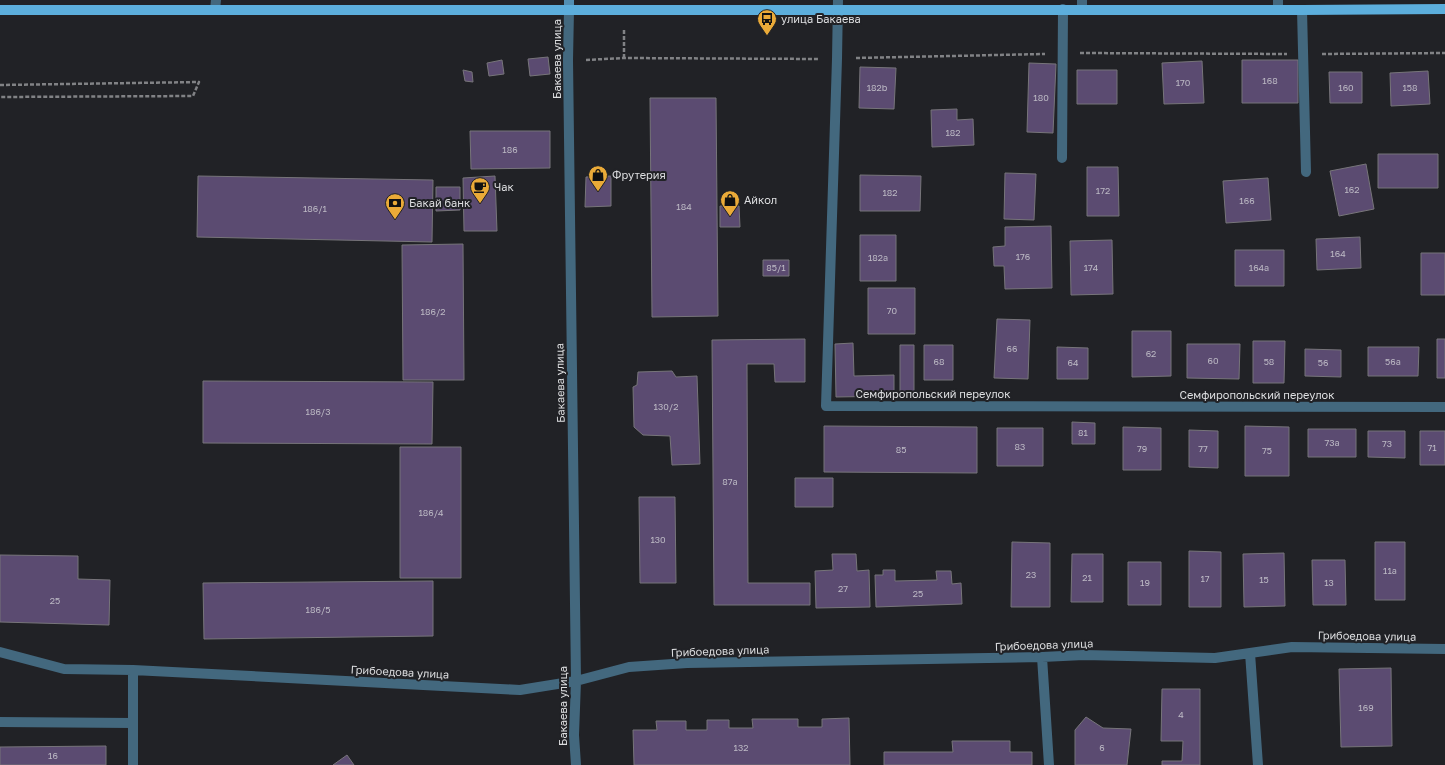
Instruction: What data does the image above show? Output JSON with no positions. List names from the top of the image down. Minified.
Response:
{"streets":{"street":["Бакаева улица","Семфиропольский переулок","Грибоедова улица"]},"crossings":[["Бакаева улица","Грибоедова улица"]],"places":{"bus stop":["улица Бакаева"],"shop":["Фрутерия","Айкол"],"cafe":["Чак"],"bank":["Бакай банк"]},"house_numbers":["168","170","182b","160","158","180","182","186","162","172","182","166","184","186/1","164","176","182a","85/1","174","164a","70","186/2","66","62","60","68","58","56а","64","56","130/2","186/3","81","73а","73","83","71","79","77","85","75","87а","186/4","130","11а","23","21","17","15","19","13","27","25","25","186/5","169","4","132","6","16"]}
